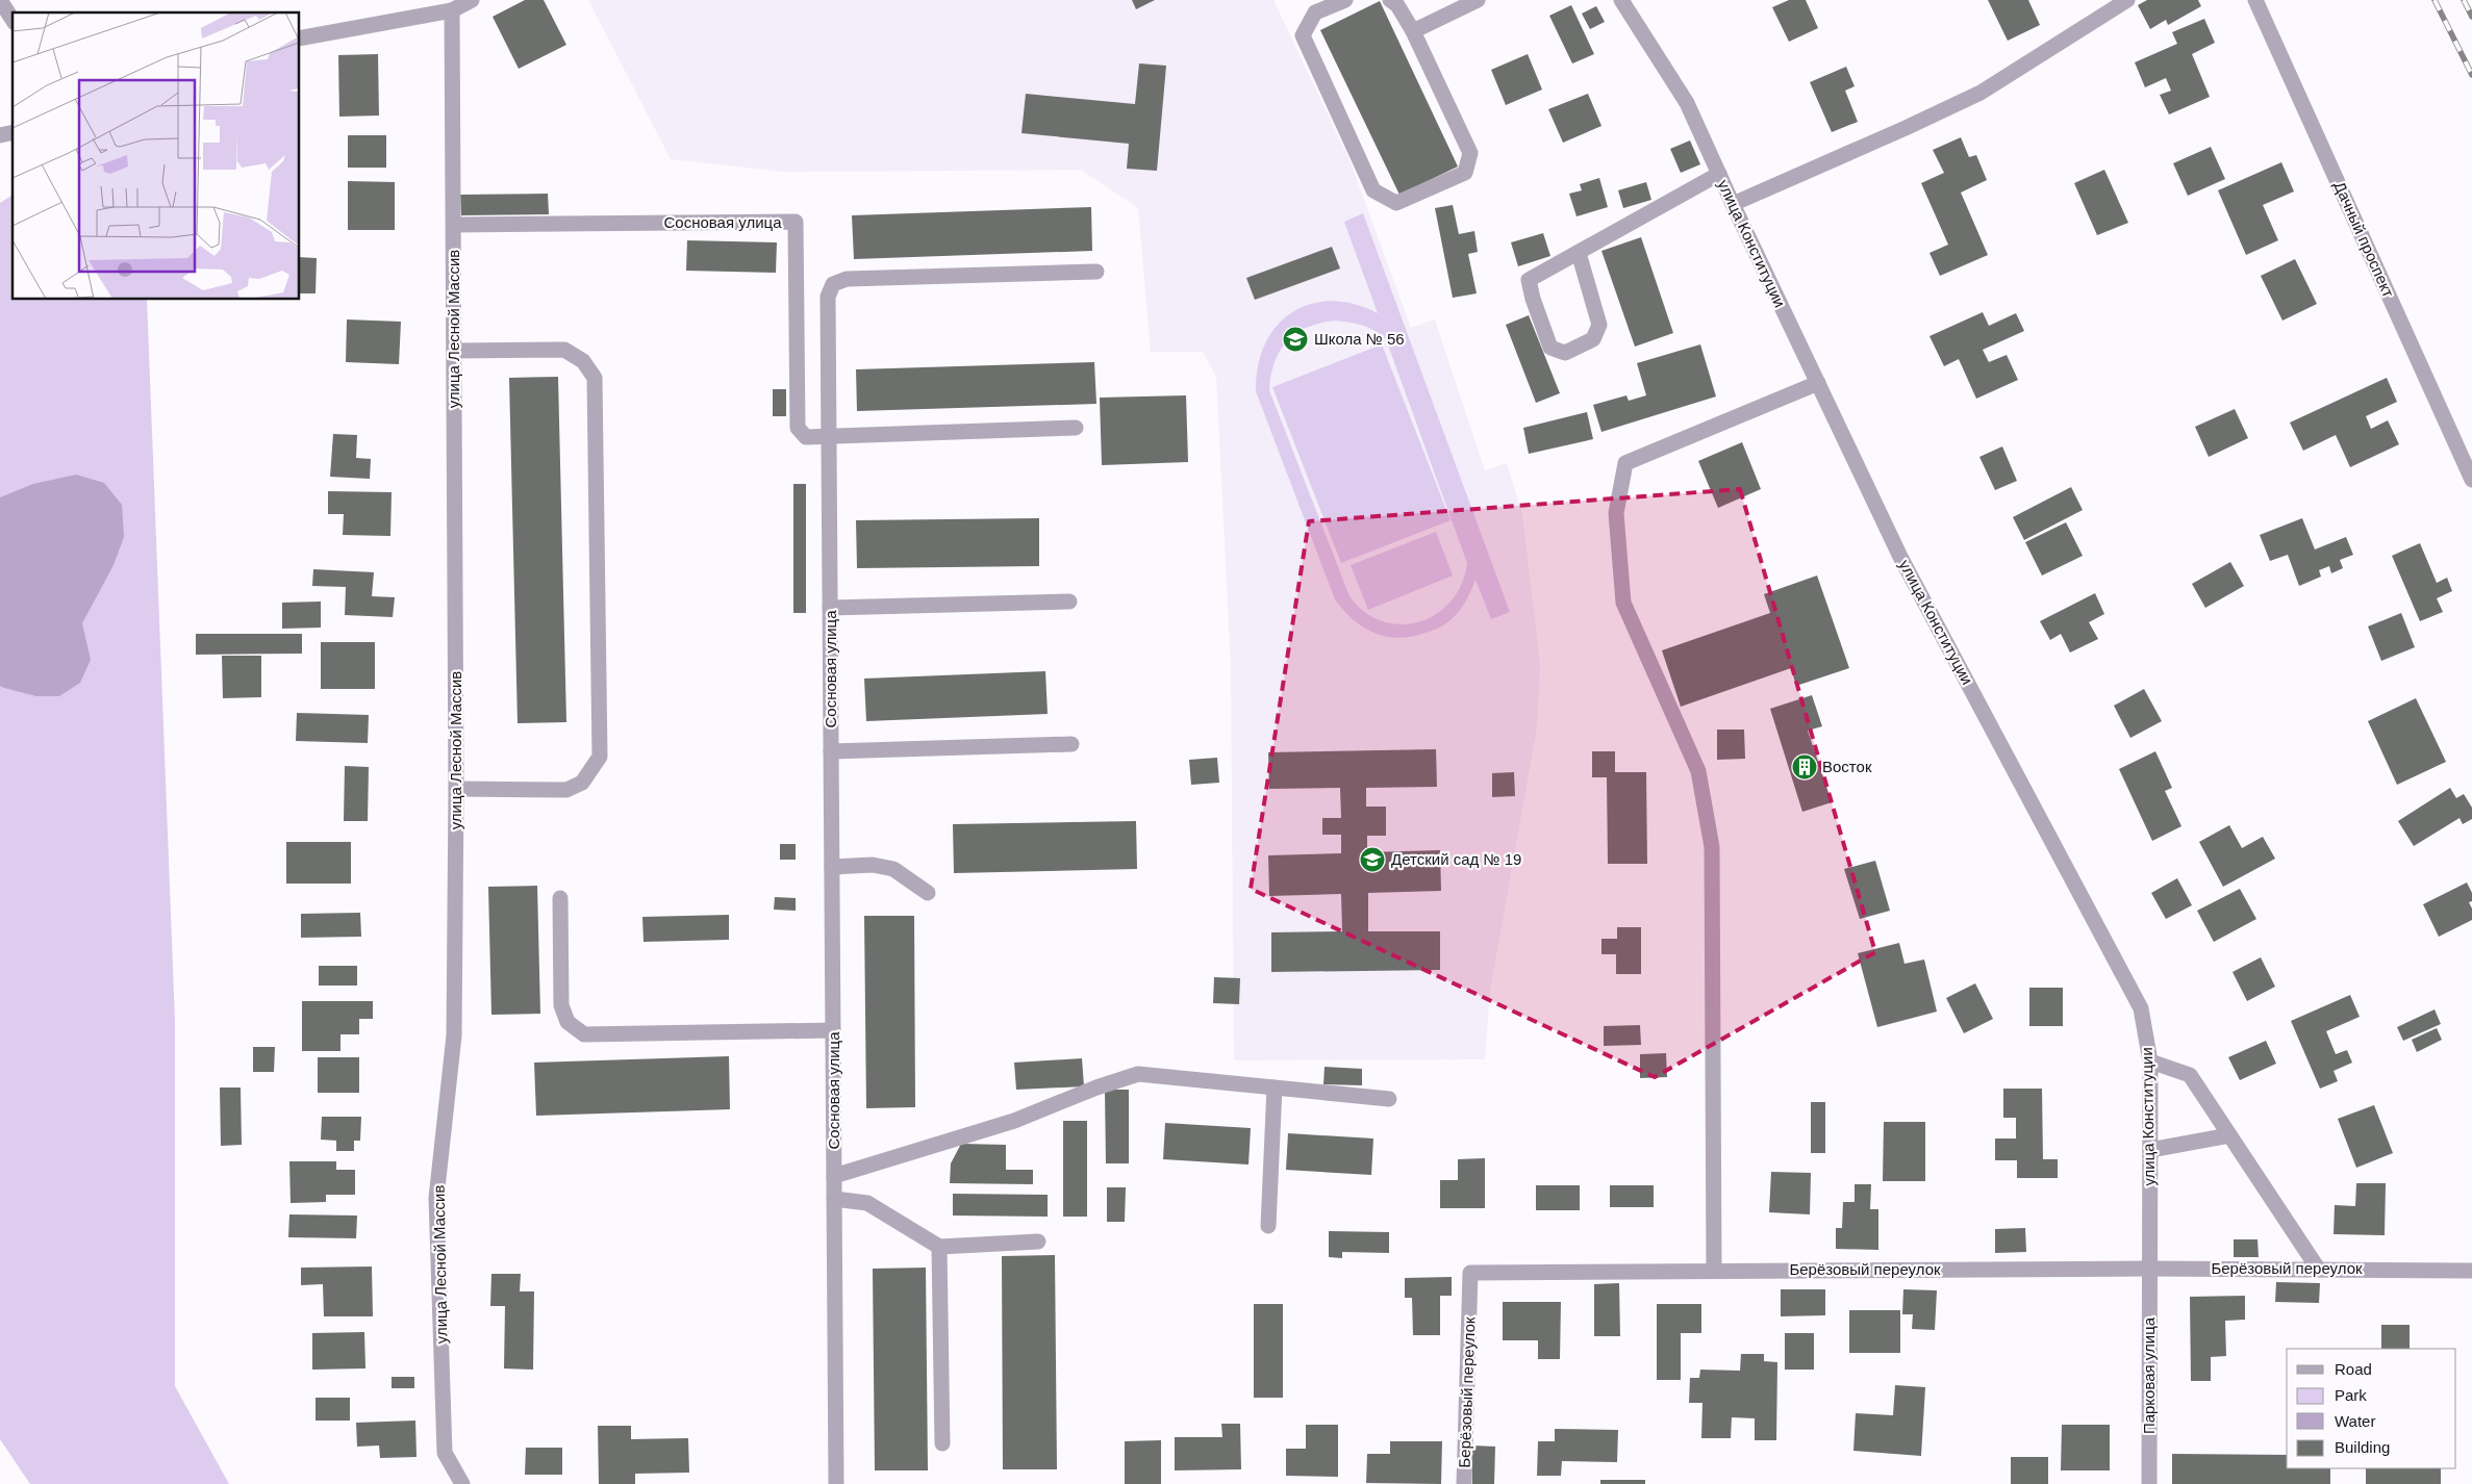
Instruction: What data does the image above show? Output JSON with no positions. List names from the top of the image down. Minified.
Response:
{"streets":{"street":["Сосновая улица","Дачный проспект","улица Конституции","улица Лесной Массив","Берёзовый переулок","Парковая улица"]},"crossings":[["Сосновая улица","улица Лесной Массив"],["улица Конституции","Берёзовый переулок"],["улица Конституции","Парковая улица"],["Берёзовый переулок","Парковая улица"]],"places":{"school or university":["Школа № 56","Детский сад № 19"],"building":["Восток"]},"legend":["Road","Park","Water","Building"]}
